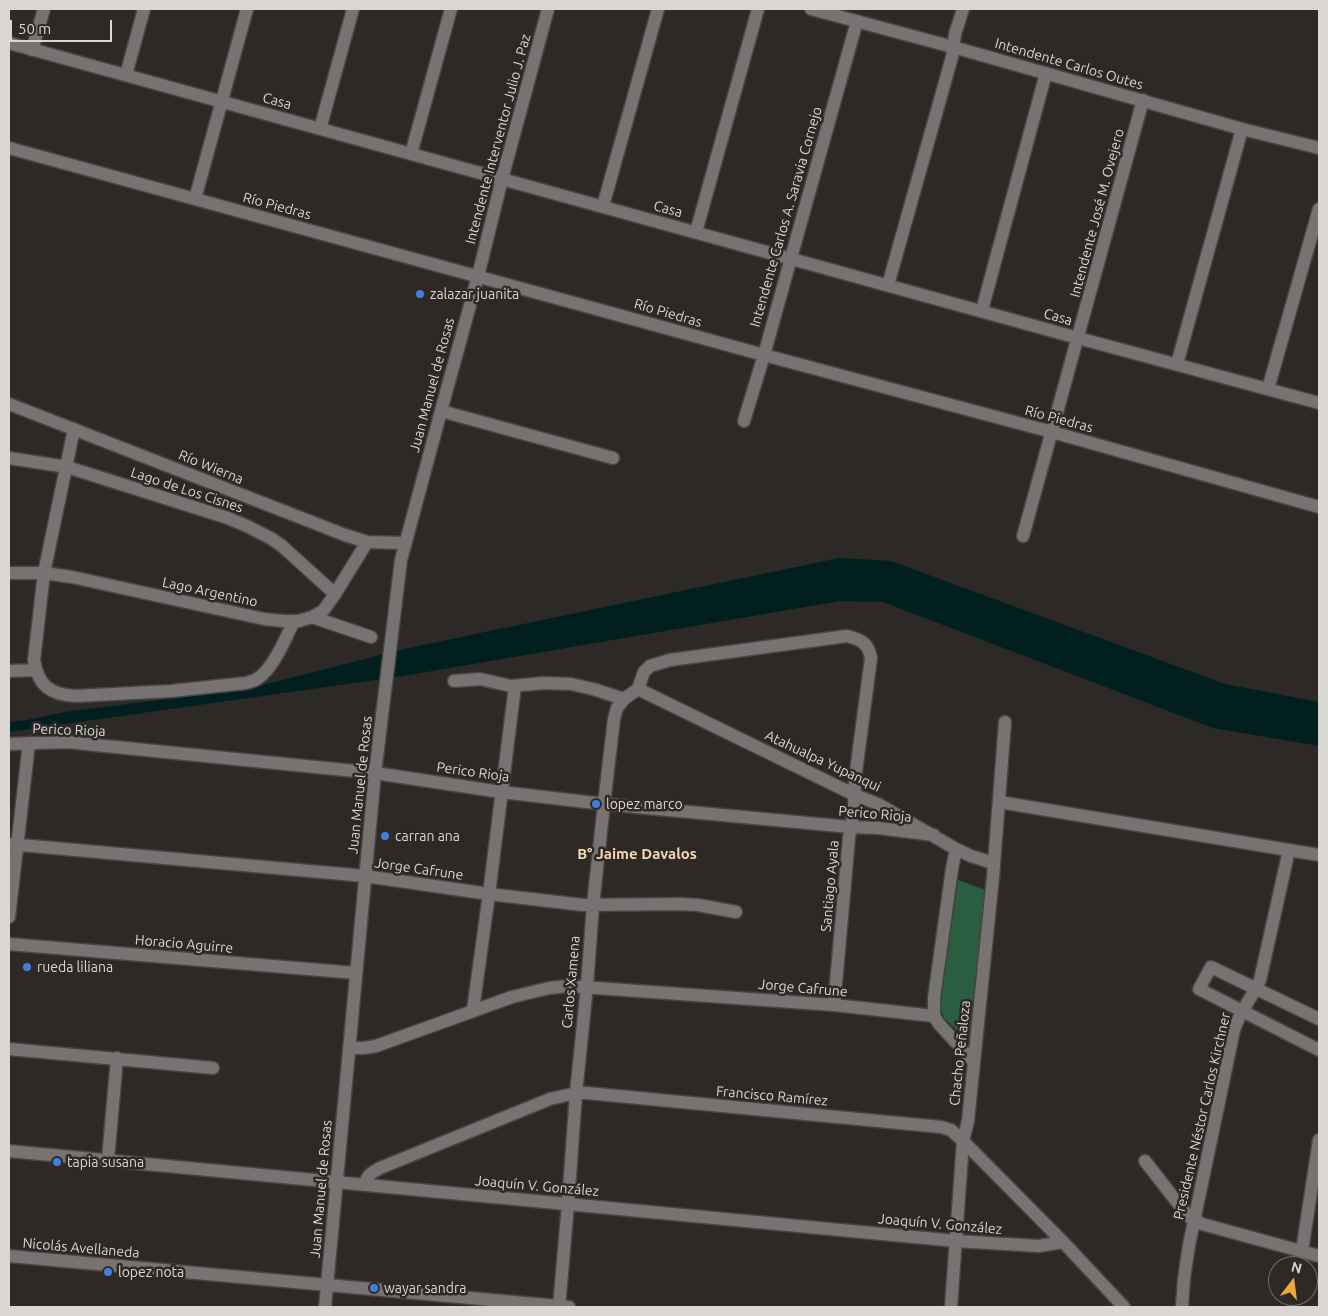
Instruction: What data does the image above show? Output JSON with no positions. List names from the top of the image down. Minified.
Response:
{"streets":{"street":["Intendente Carlos Outes","Casa","Intendente Interventor Julio J. Paz","Río Piedras","Intendente José M. Ovejero","Intendente Carlos A. Saravia Cornejo","Juan Manuel de Rosas","Río Wierna","Lago de Los Cisnes","Lago Argentino","Perico Rioja","Atahualpa Yupanqui","Jorge Cafrune","Santiago Ayala","Horacio Aguirre","Carlos Xamena","Chacho Peñaloza","Francisco Ramírez","Presidente Néstor Carlos Kirchner","Joaquín V. González","Nicolás Avellaneda"]},"crossings":[["Intendente Carlos Outes","Intendente José M. Ovejero"],["Intendente Carlos Outes","Intendente Carlos A. Saravia Cornejo"],["Casa","Intendente Interventor Julio J. Paz"],["Casa","Intendente José M. Ovejero"],["Casa","Intendente Carlos A. Saravia Cornejo"],["Intendente Interventor Julio J. Paz","Río Piedras"],["Intendente Interventor Julio J. Paz","Juan Manuel de Rosas"],["Río Piedras","Intendente José M. Ovejero"],["Río Piedras","Intendente Carlos A. Saravia Cornejo"],["Río Piedras","Juan Manuel de Rosas"],["Juan Manuel de Rosas","Río Wierna"],["Juan Manuel de Rosas","Perico Rioja"],["Juan Manuel de Rosas","Jorge Cafrune"],["Juan Manuel de Rosas","Horacio Aguirre"],["Juan Manuel de Rosas","Joaquín V. González"],["Juan Manuel de Rosas","Nicolás Avellaneda"],["Río Wierna","Lago Argentino"],["Lago de Los Cisnes","Lago Argentino"],["Perico Rioja","Atahualpa Yupanqui"],["Perico Rioja","Santiago Ayala"],["Perico Rioja","Carlos Xamena"],["Atahualpa Yupanqui","Santiago Ayala"],["Atahualpa Yupanqui","Carlos Xamena"],["Atahualpa Yupanqui","Chacho Peñaloza"],["Jorge Cafrune","Santiago Ayala"],["Jorge Cafrune","Carlos Xamena"],["Santiago Ayala","Carlos Xamena"],["Carlos Xamena","Francisco Ramírez"],["Carlos Xamena","Joaquín V. González"],["Carlos Xamena","Nicolás Avellaneda"],["Chacho Peñaloza","Francisco Ramírez"],["Chacho Peñaloza","Joaquín V. González"],["Francisco Ramírez","Joaquín V. González"]],"districts":["B° Jaime Davalos"],"places":["zalazar juanita","lopez marco","carran ana","rueda liliana","tapia susana","lopez nota","wayar sandra"],"scale_bar":"50 m","north":"top"}
